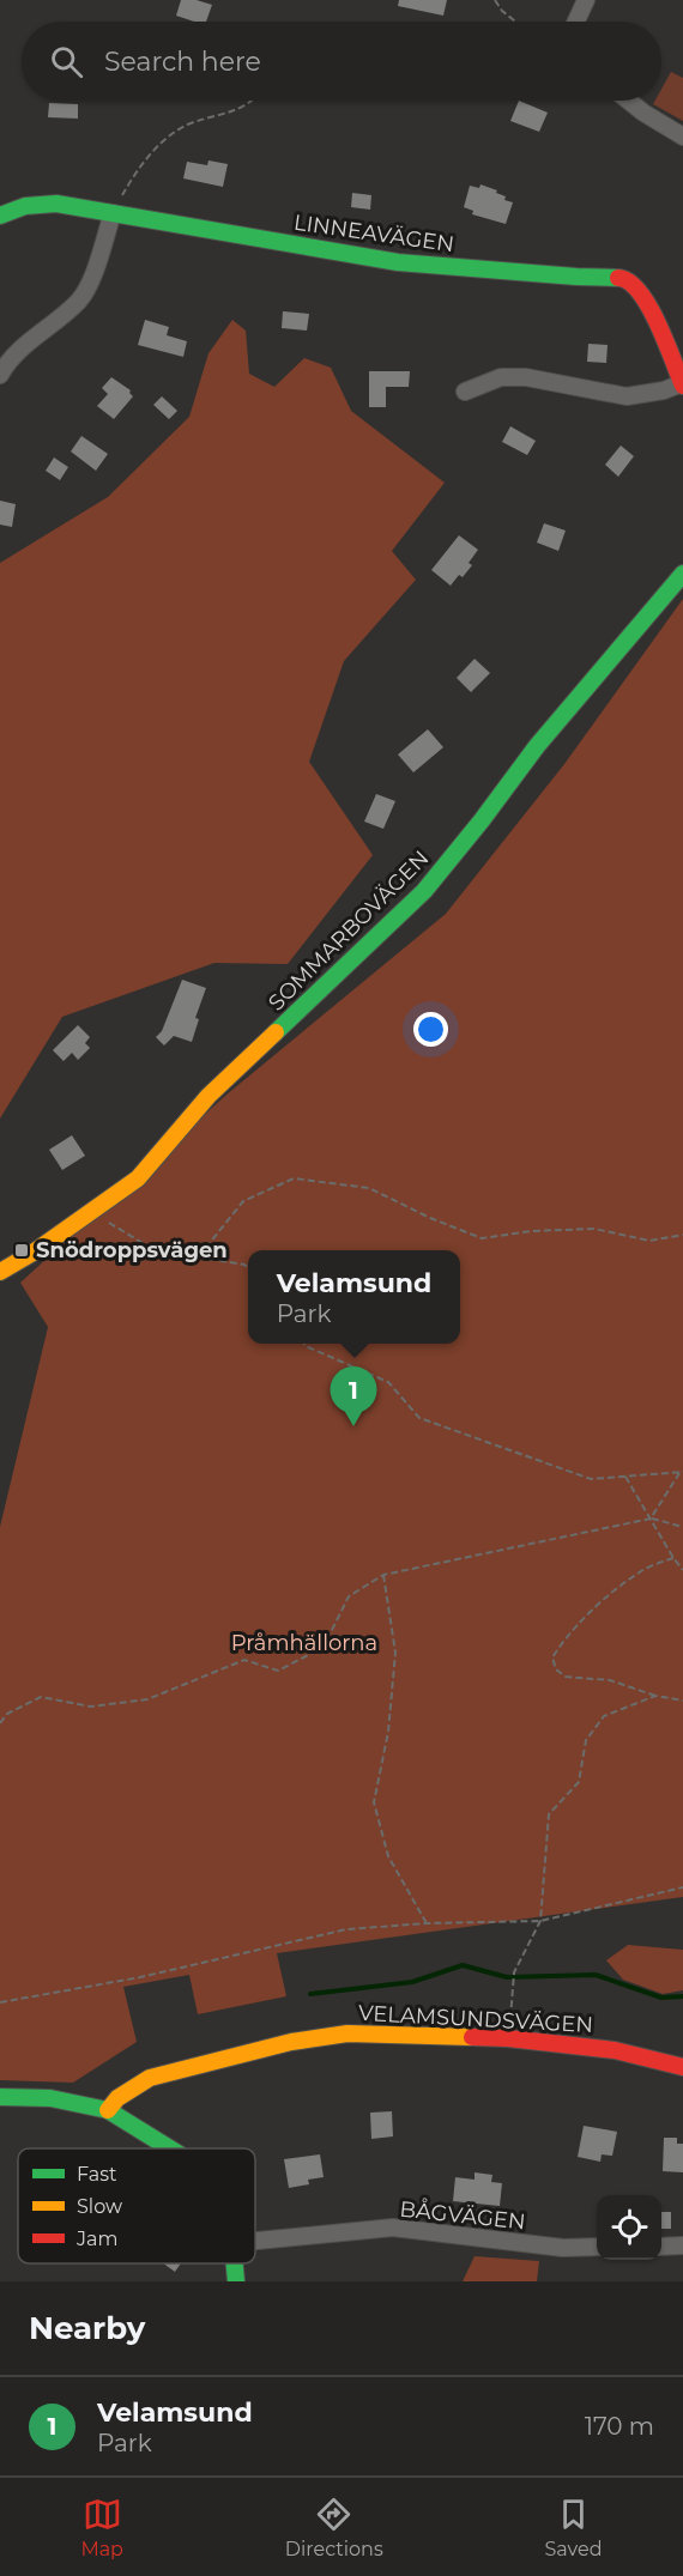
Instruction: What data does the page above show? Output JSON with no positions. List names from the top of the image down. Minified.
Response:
{"streets":{"street":["LINNEAVÄGEN","SOMMARBOVÄGEN","VELAMSUNDSVÄGEN","BÅGVÄGEN"]},"parks":["Pråmhällorna"],"places":{"transit":["Snödroppsvägen"]},"legend":["Fast","Slow","Jam"],"page":{"search":"Search here","popup":["Velamsund","Park"],"pins":"1","heading":"Nearby","list":[{"mark":"1","name":"Velamsund","note":"Park","value":"170 m"}],"nav":["Map","Directions","Saved"]}}
